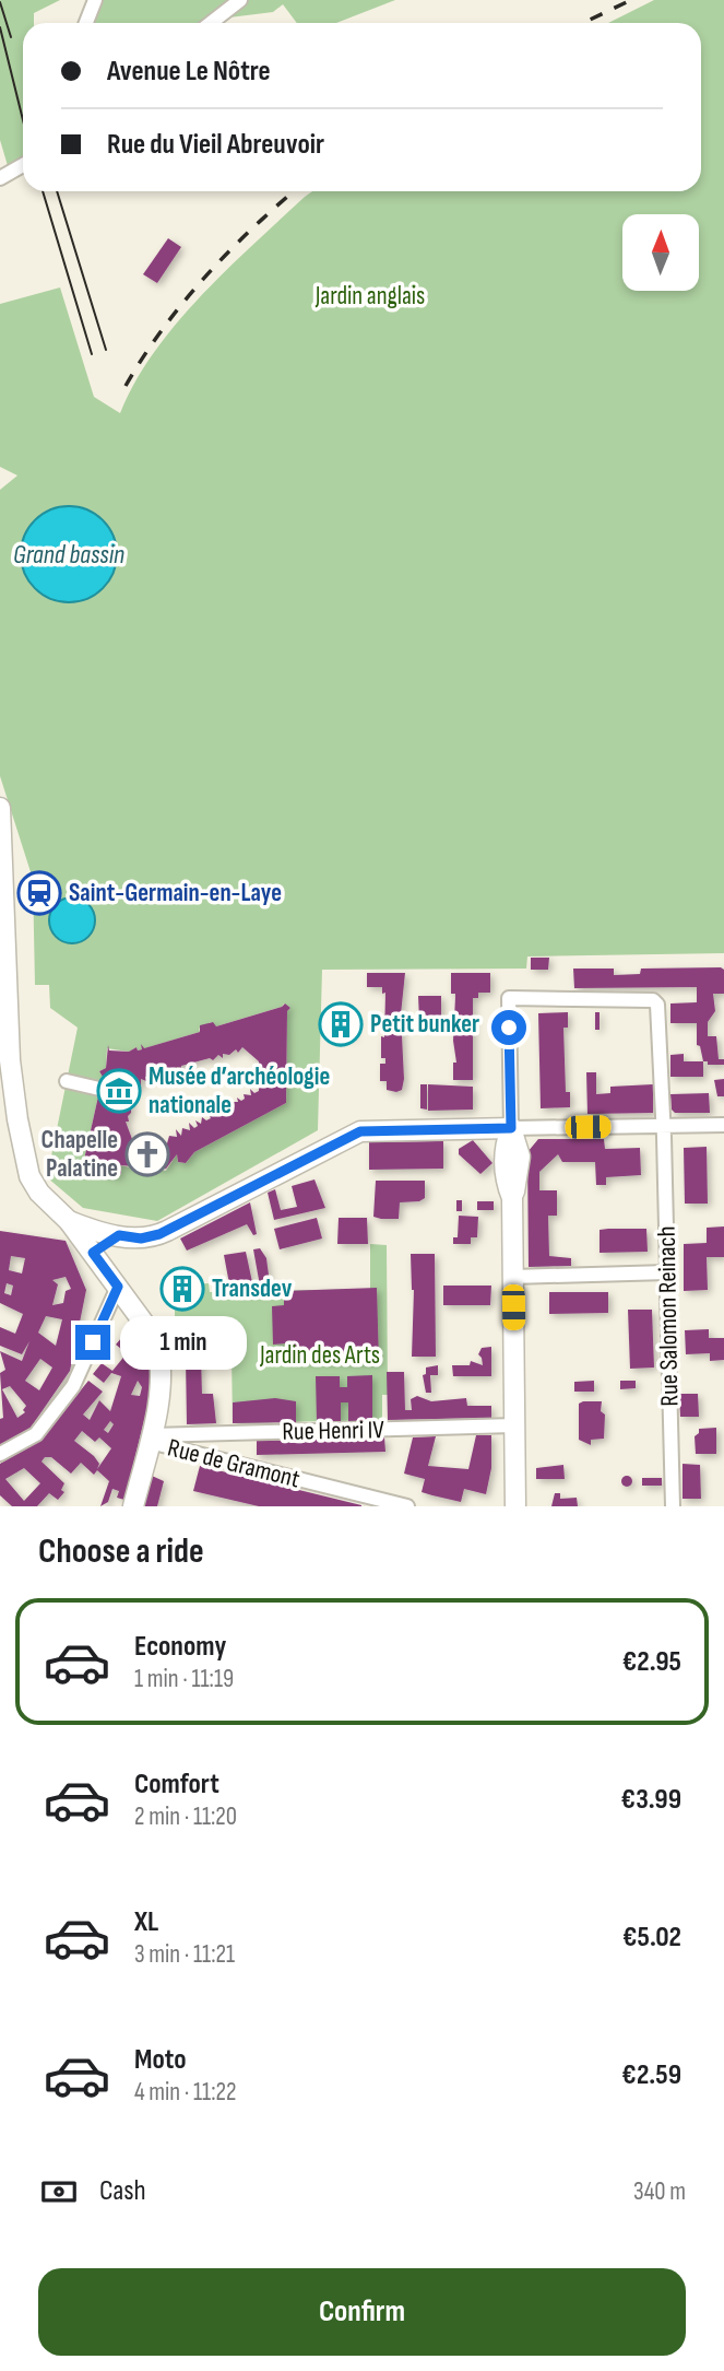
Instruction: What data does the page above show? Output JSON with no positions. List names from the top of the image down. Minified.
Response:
{"streets":{"street":["Rue Salomon Reinach","Rue Henri IV","Rue de Gramont"]},"crossings":[["Rue Henri IV","Rue de Gramont"]],"water":["Grand bassin"],"parks":["Jardin anglais","Jardin des Arts"],"places":{"station":["Saint-Germain-en-Laye"],"building":["Petit bunker","Transdev"],"museum":["Musée d’archéologie nationale"],"church":["Chapelle Palatine"]},"north":"top","page":{"banner":["Avenue Le Nôtre","Rue du Vieil Abreuvoir"],"bubble":"1 min","heading":"Choose a ride","list":[{"name":"Economy","note":"1 min · 11:19","value":"€2.95"},{"name":"Comfort","note":"2 min · 11:20","value":"€3.99"},{"name":"XL","note":"3 min · 11:21","value":"€5.02"},{"name":"Moto","note":"4 min · 11:22","value":"€2.59"}],"pay":["Cash","340 m"],"buttons":"Confirm"}}
